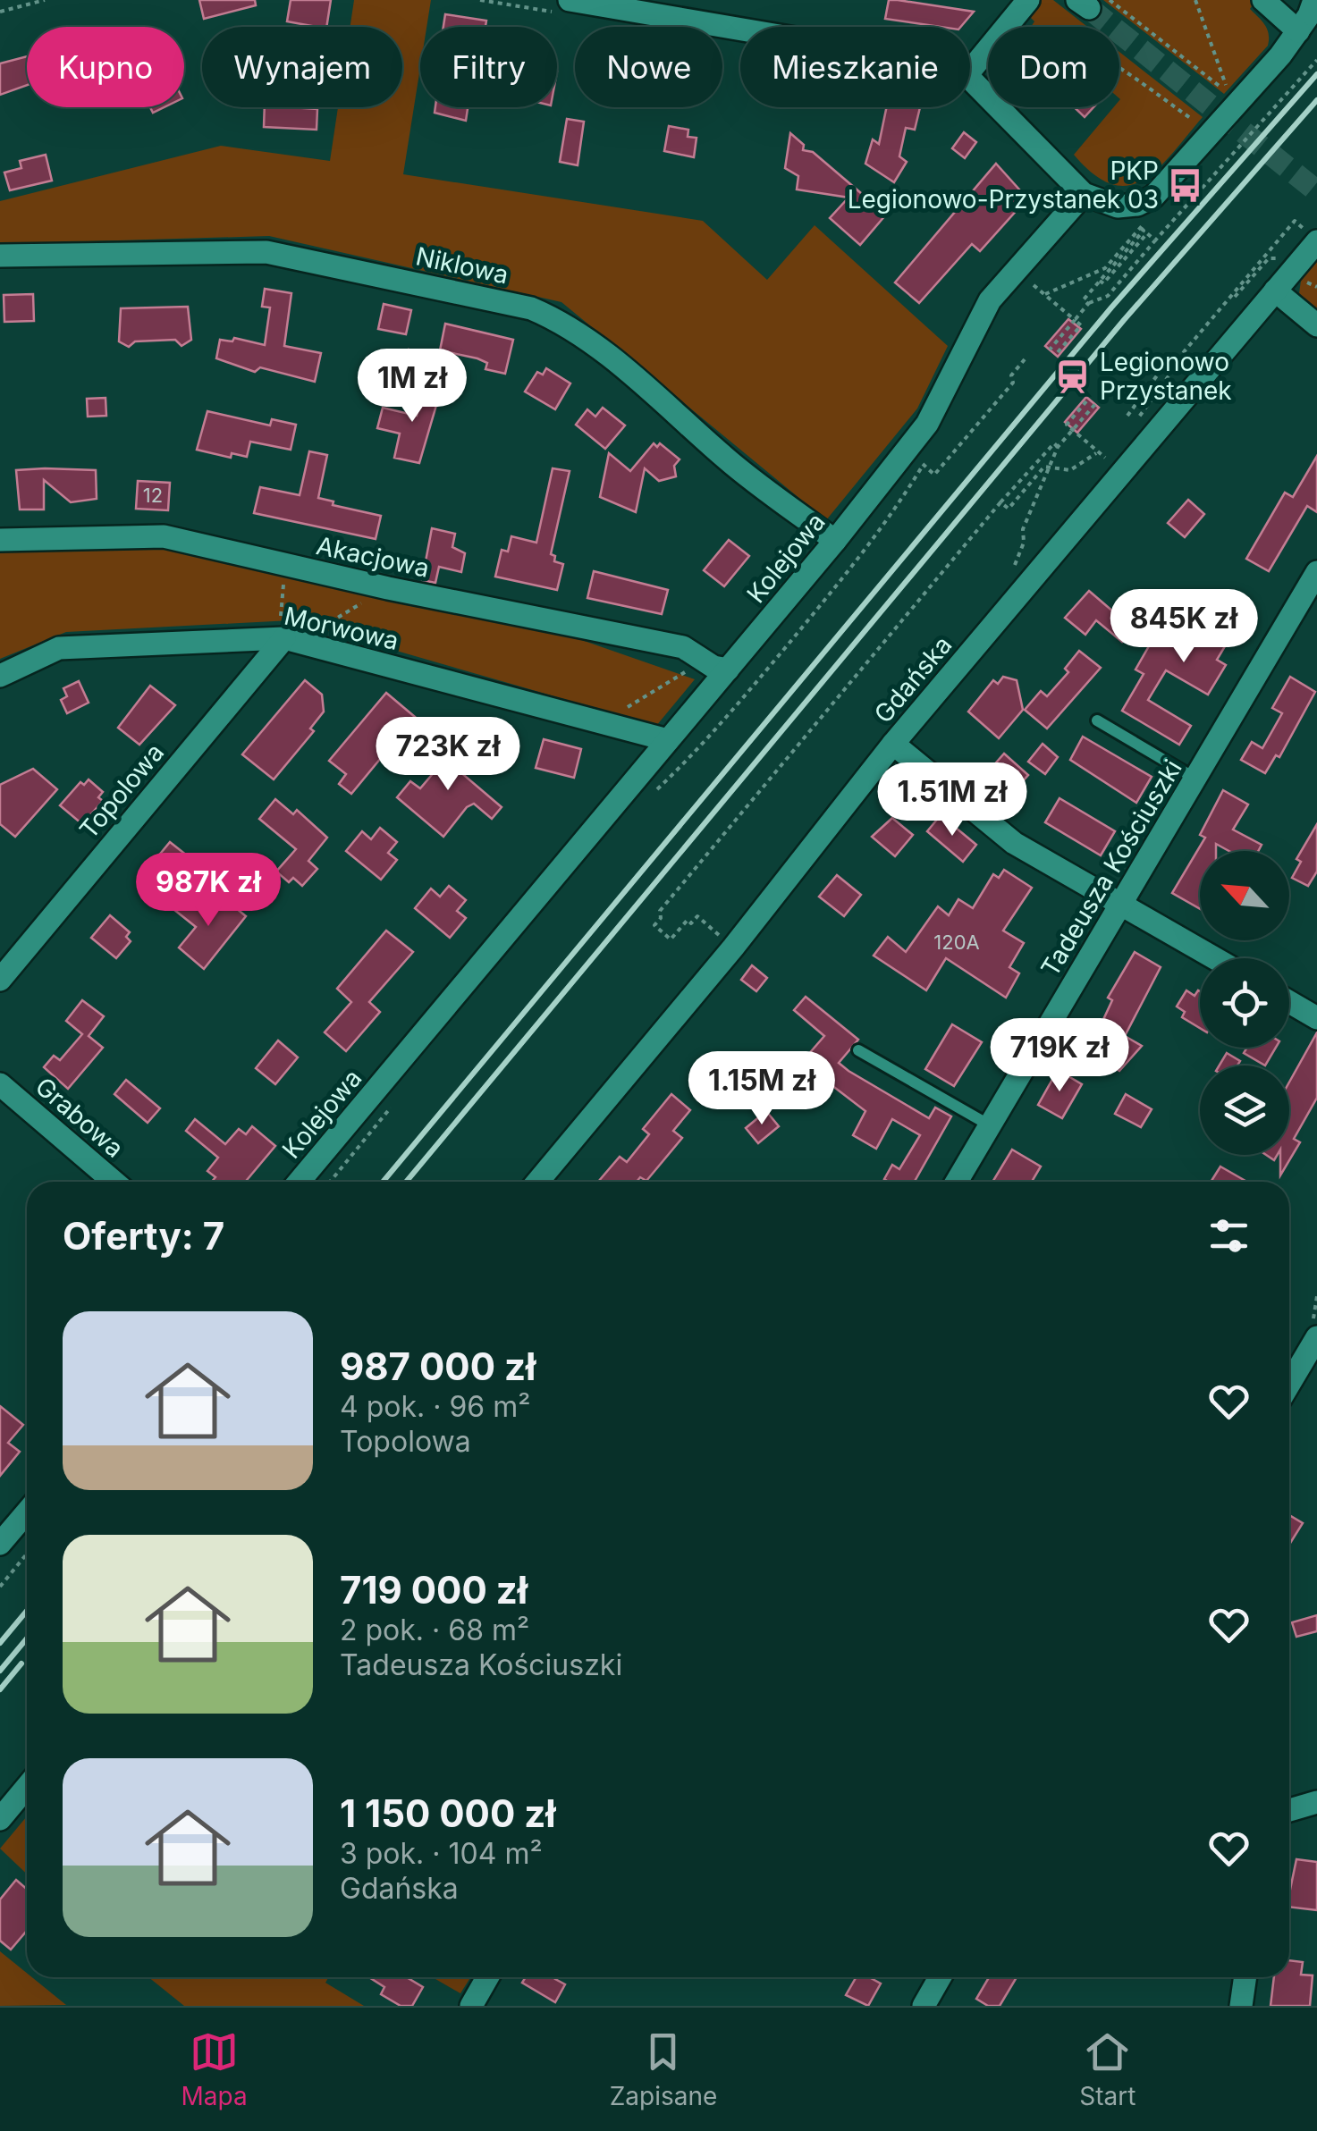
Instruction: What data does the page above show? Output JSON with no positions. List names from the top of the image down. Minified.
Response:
{"streets":{"street":["Niklowa","Akacjowa","Kolejowa","Morwowa","Gdańska","Topolowa","Tadeusza Kościuszki","Grabowa"]},"crossings":[["Niklowa","Kolejowa"],["Akacjowa","Kolejowa"],["Kolejowa","Morwowa"],["Morwowa","Topolowa"]],"places":{"bus stop":["PKP Legionowo-Przystanek 03"],"station":["Legionowo Przystanek"]},"house_numbers":["12","120A"],"north":"top left","page":{"chip":["Kupno","Wynajem","Filtry","Nowe","Mieszkanie","Dom"],"price":["1M zł","845K zł","723K zł","1.51M zł","987K zł","719K zł","1.15M zł"],"heading":"Oferty: 7","list":[{"name":"987 000 zł","note":"4 pok. · 96 m² · Topolowa"},{"name":"719 000 zł","note":"2 pok. · 68 m² · Tadeusza Kościuszki"},{"name":"1 150 000 zł","note":"3 pok. · 104 m² · Gdańska"}],"tabs":["Mapa","Zapisane","Start"]}}
